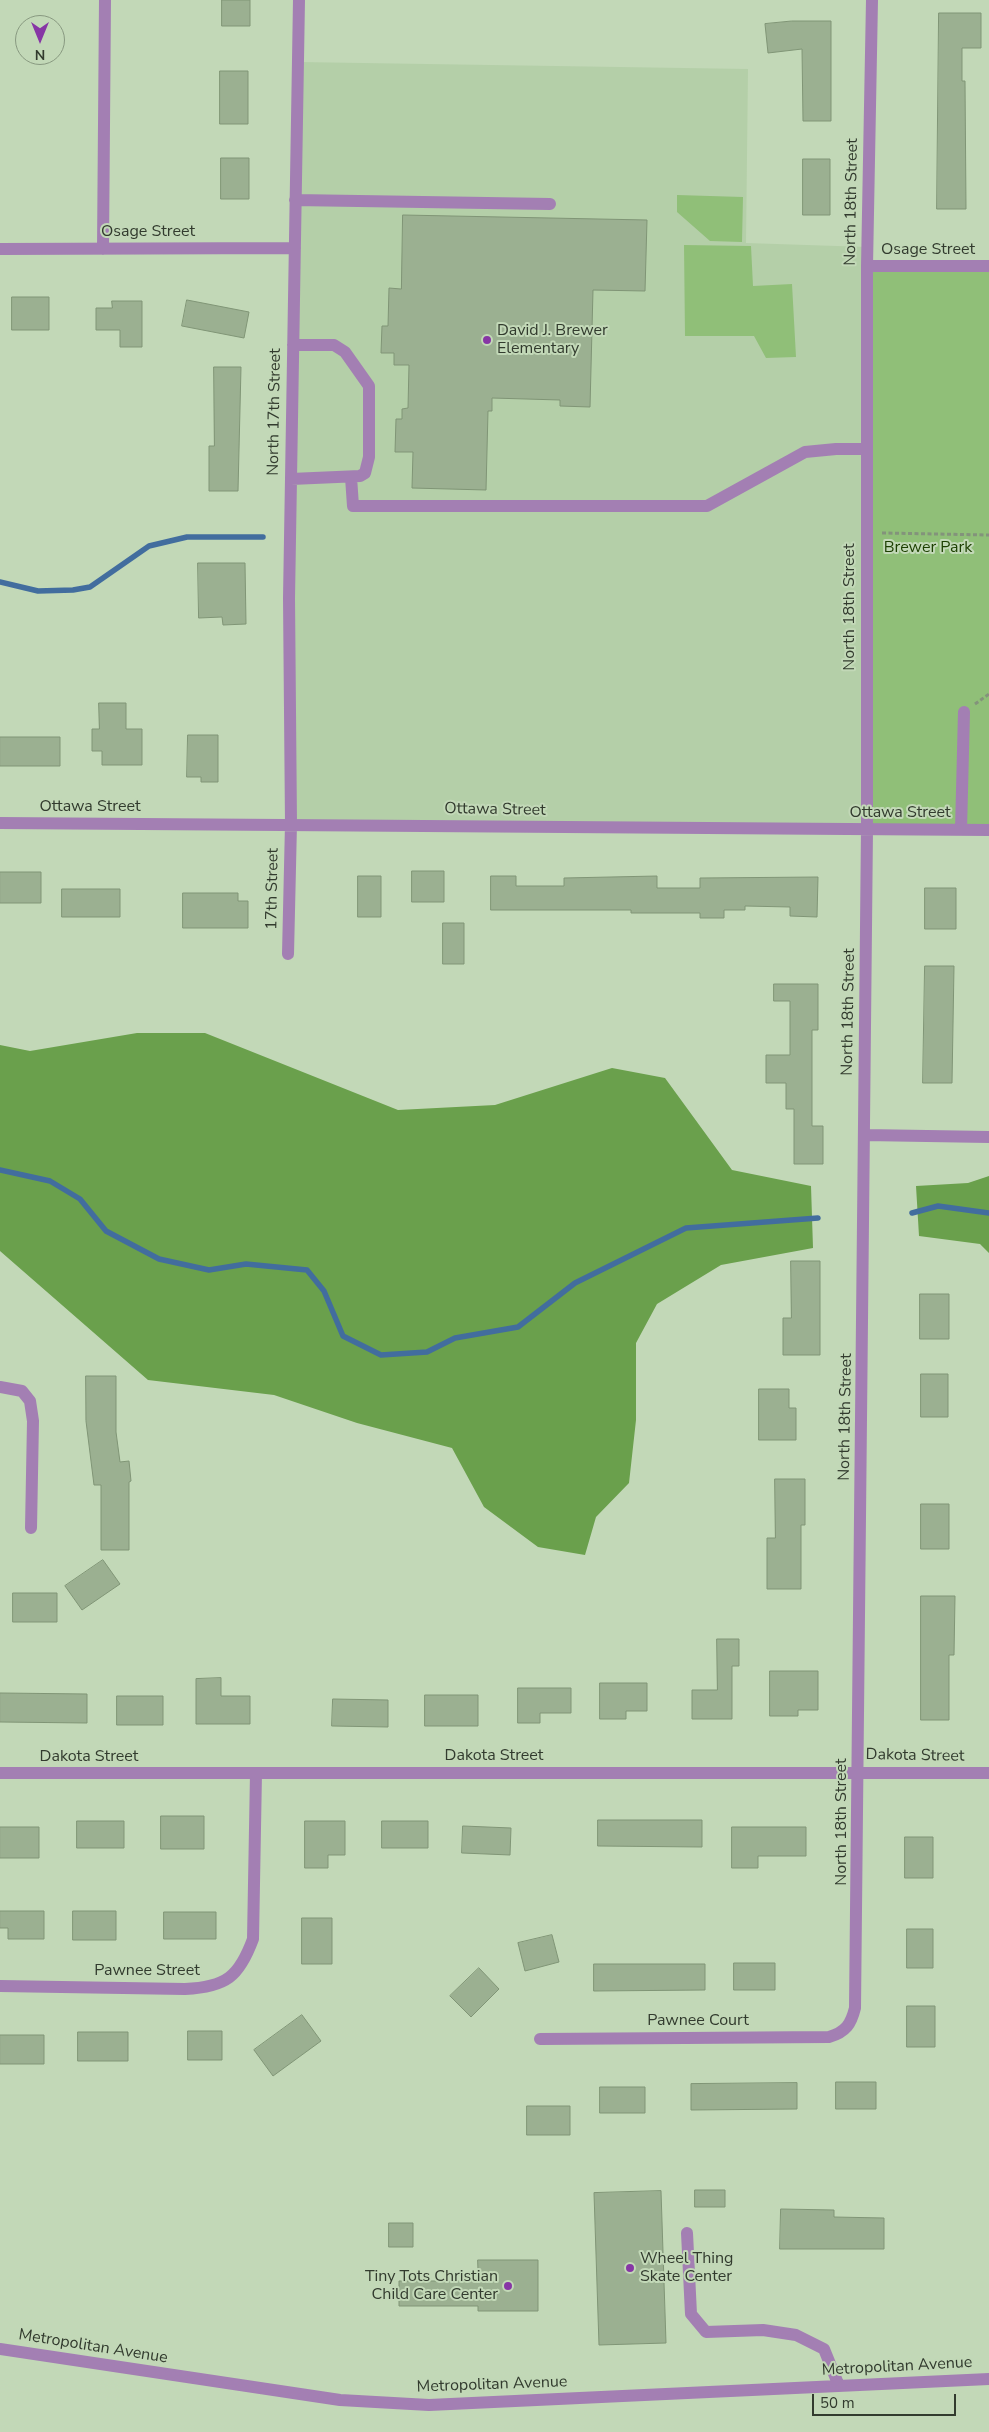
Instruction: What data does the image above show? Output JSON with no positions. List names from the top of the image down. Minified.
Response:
{"streets":{"street":["North 18th Street","Osage Street","North 17th Street","Ottawa Street","17th Street","Dakota Street","Pawnee Street","Pawnee Court","Metropolitan Avenue"]},"crossings":[["North 18th Street","Osage Street"],["North 18th Street","Ottawa Street"],["North 18th Street","Dakota Street"],["North 18th Street","Pawnee Court"],["Osage Street","North 17th Street"],["North 17th Street","Ottawa Street"],["North 17th Street","17th Street"],["Ottawa Street","17th Street"],["Dakota Street","Pawnee Street"]],"parks":["Brewer Park"],"places":["David J. Brewer Elementary","Wheel Thing Skate Center","Tiny Tots Christian Child Care Center"],"scale_bar":"50 m","north":"bottom"}
